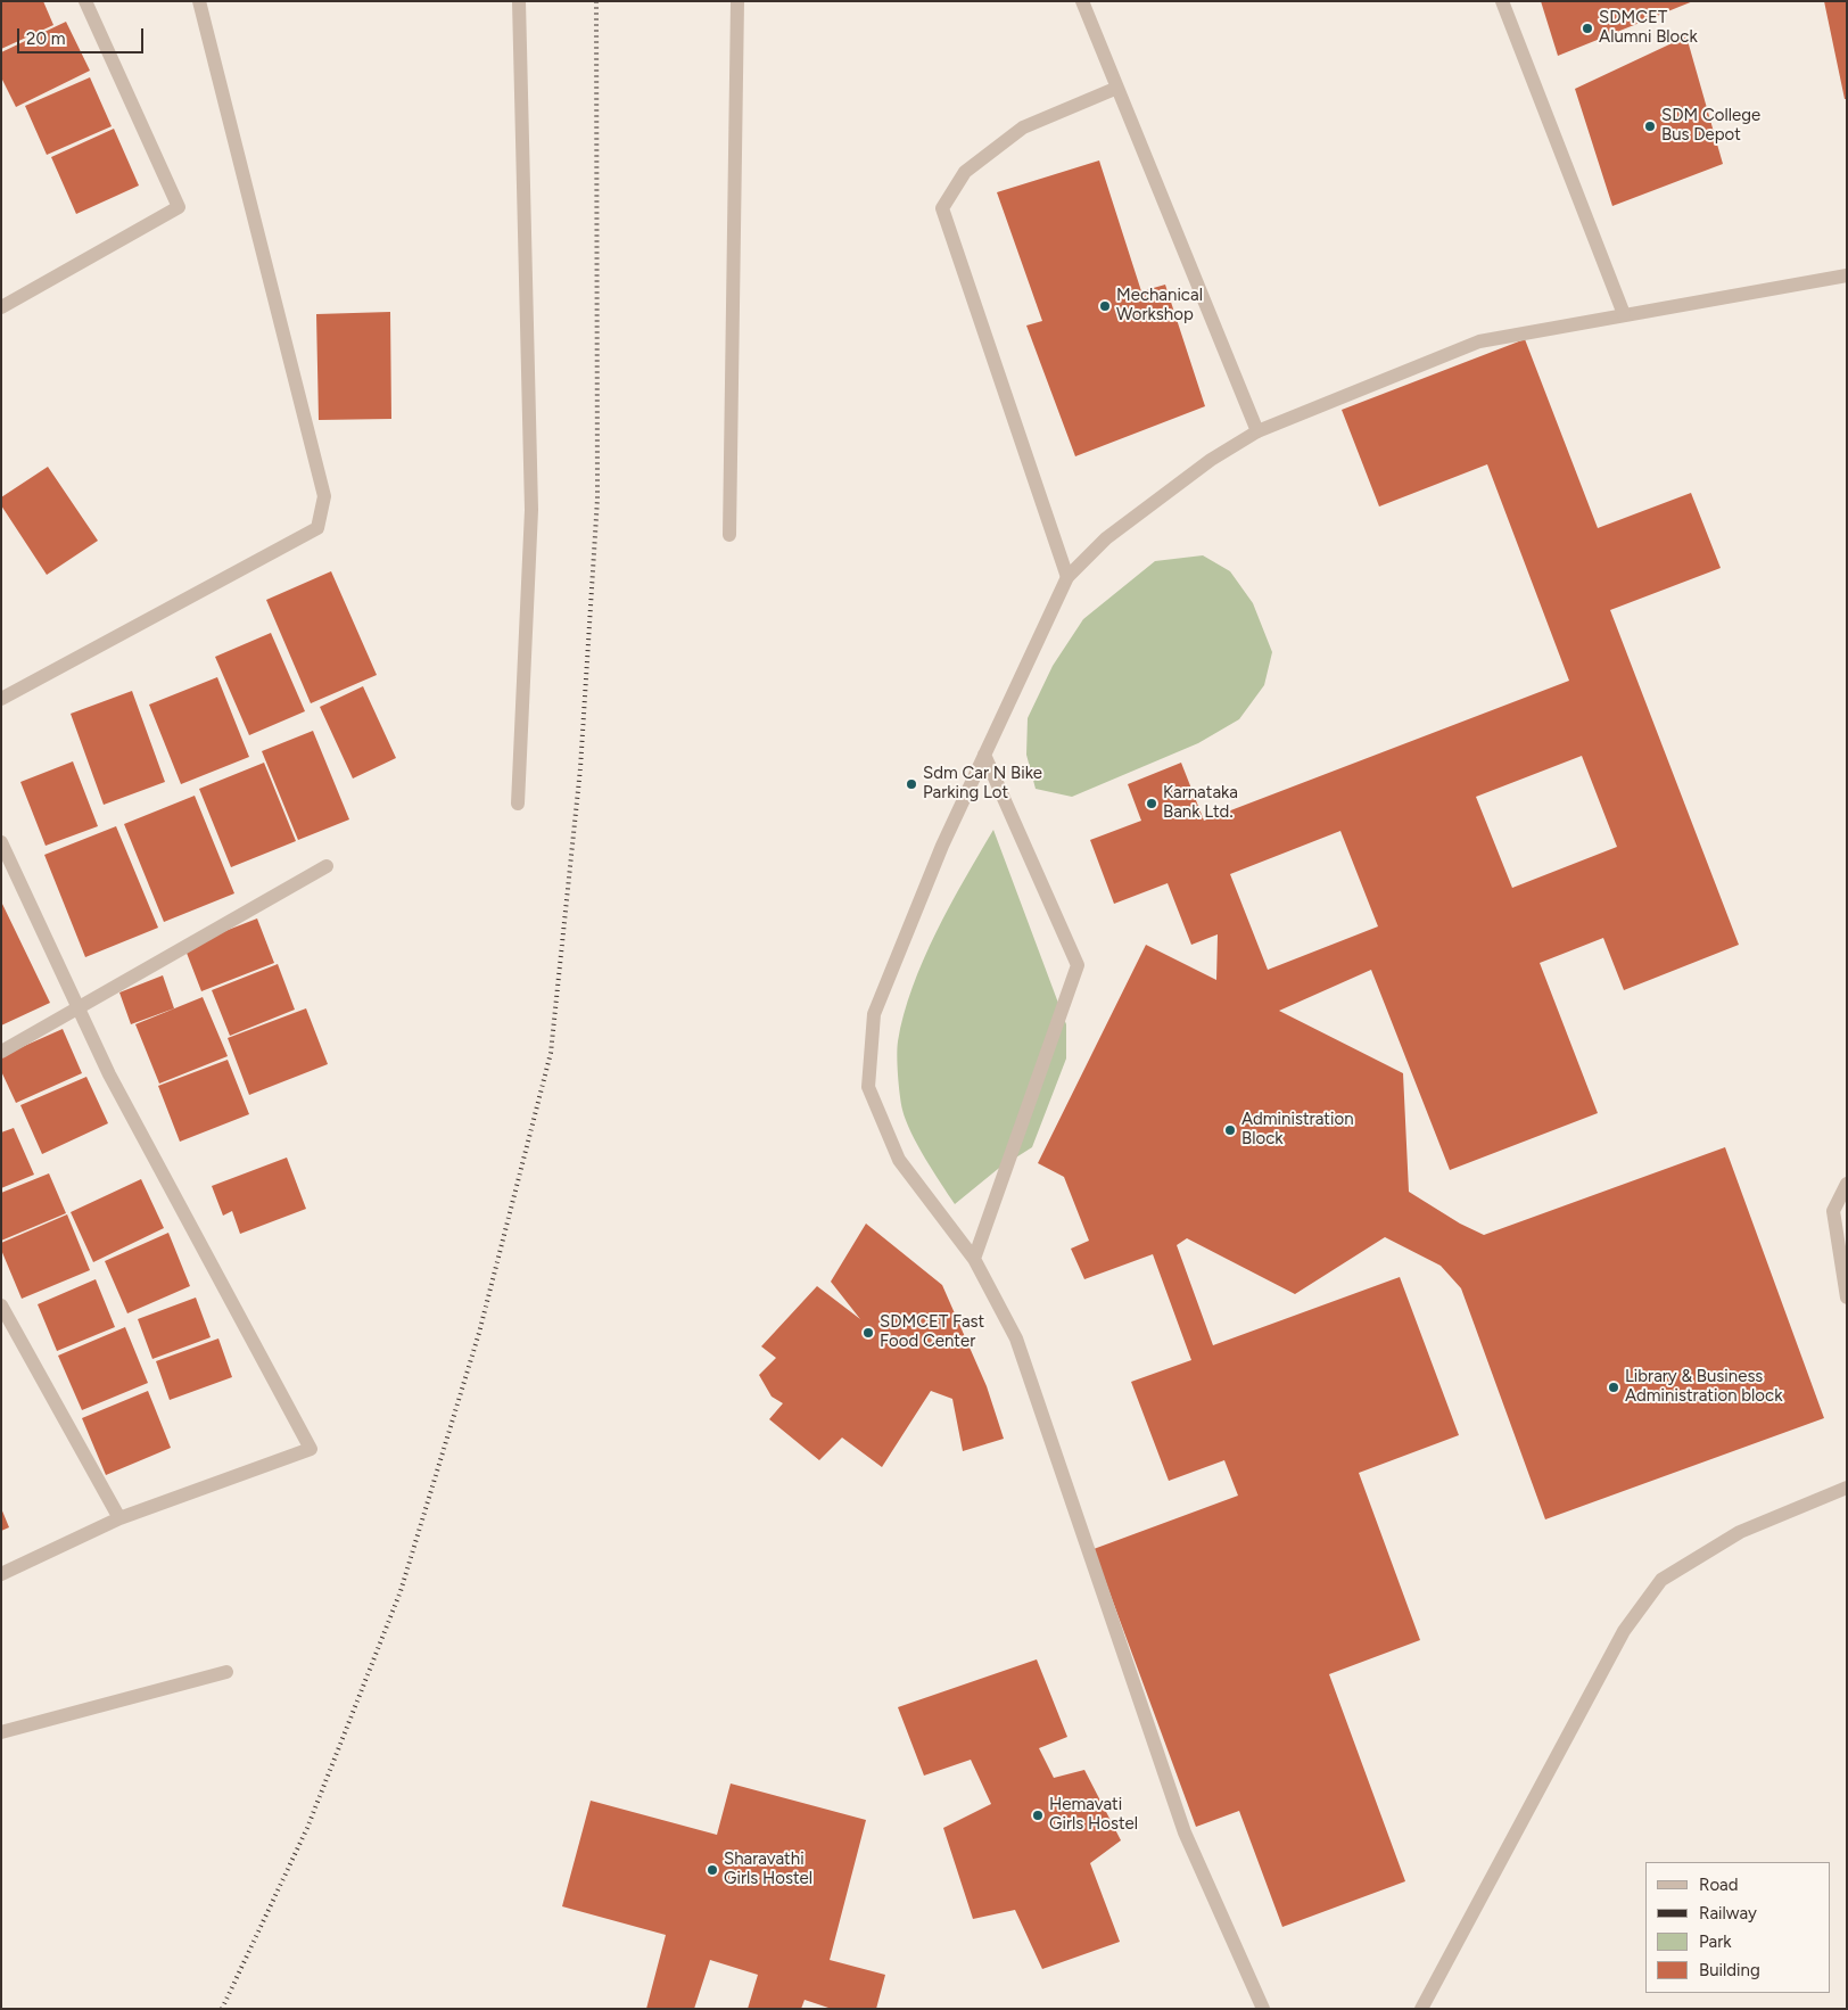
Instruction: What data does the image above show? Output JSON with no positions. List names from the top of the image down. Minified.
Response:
{"places":["SDMCET Alumni Block","SDM College Bus Depot","Mechanical Workshop","Sdm Car N Bike Parking Lot","Karnataka Bank Ltd.","Administration Block","SDMCET Fast Food Center","Library & Business Administration block","Hemavati Girls Hostel","Sharavathi Girls Hostel"],"legend":["Road","Railway","Park","Building"],"scale_bar":"20 m"}
